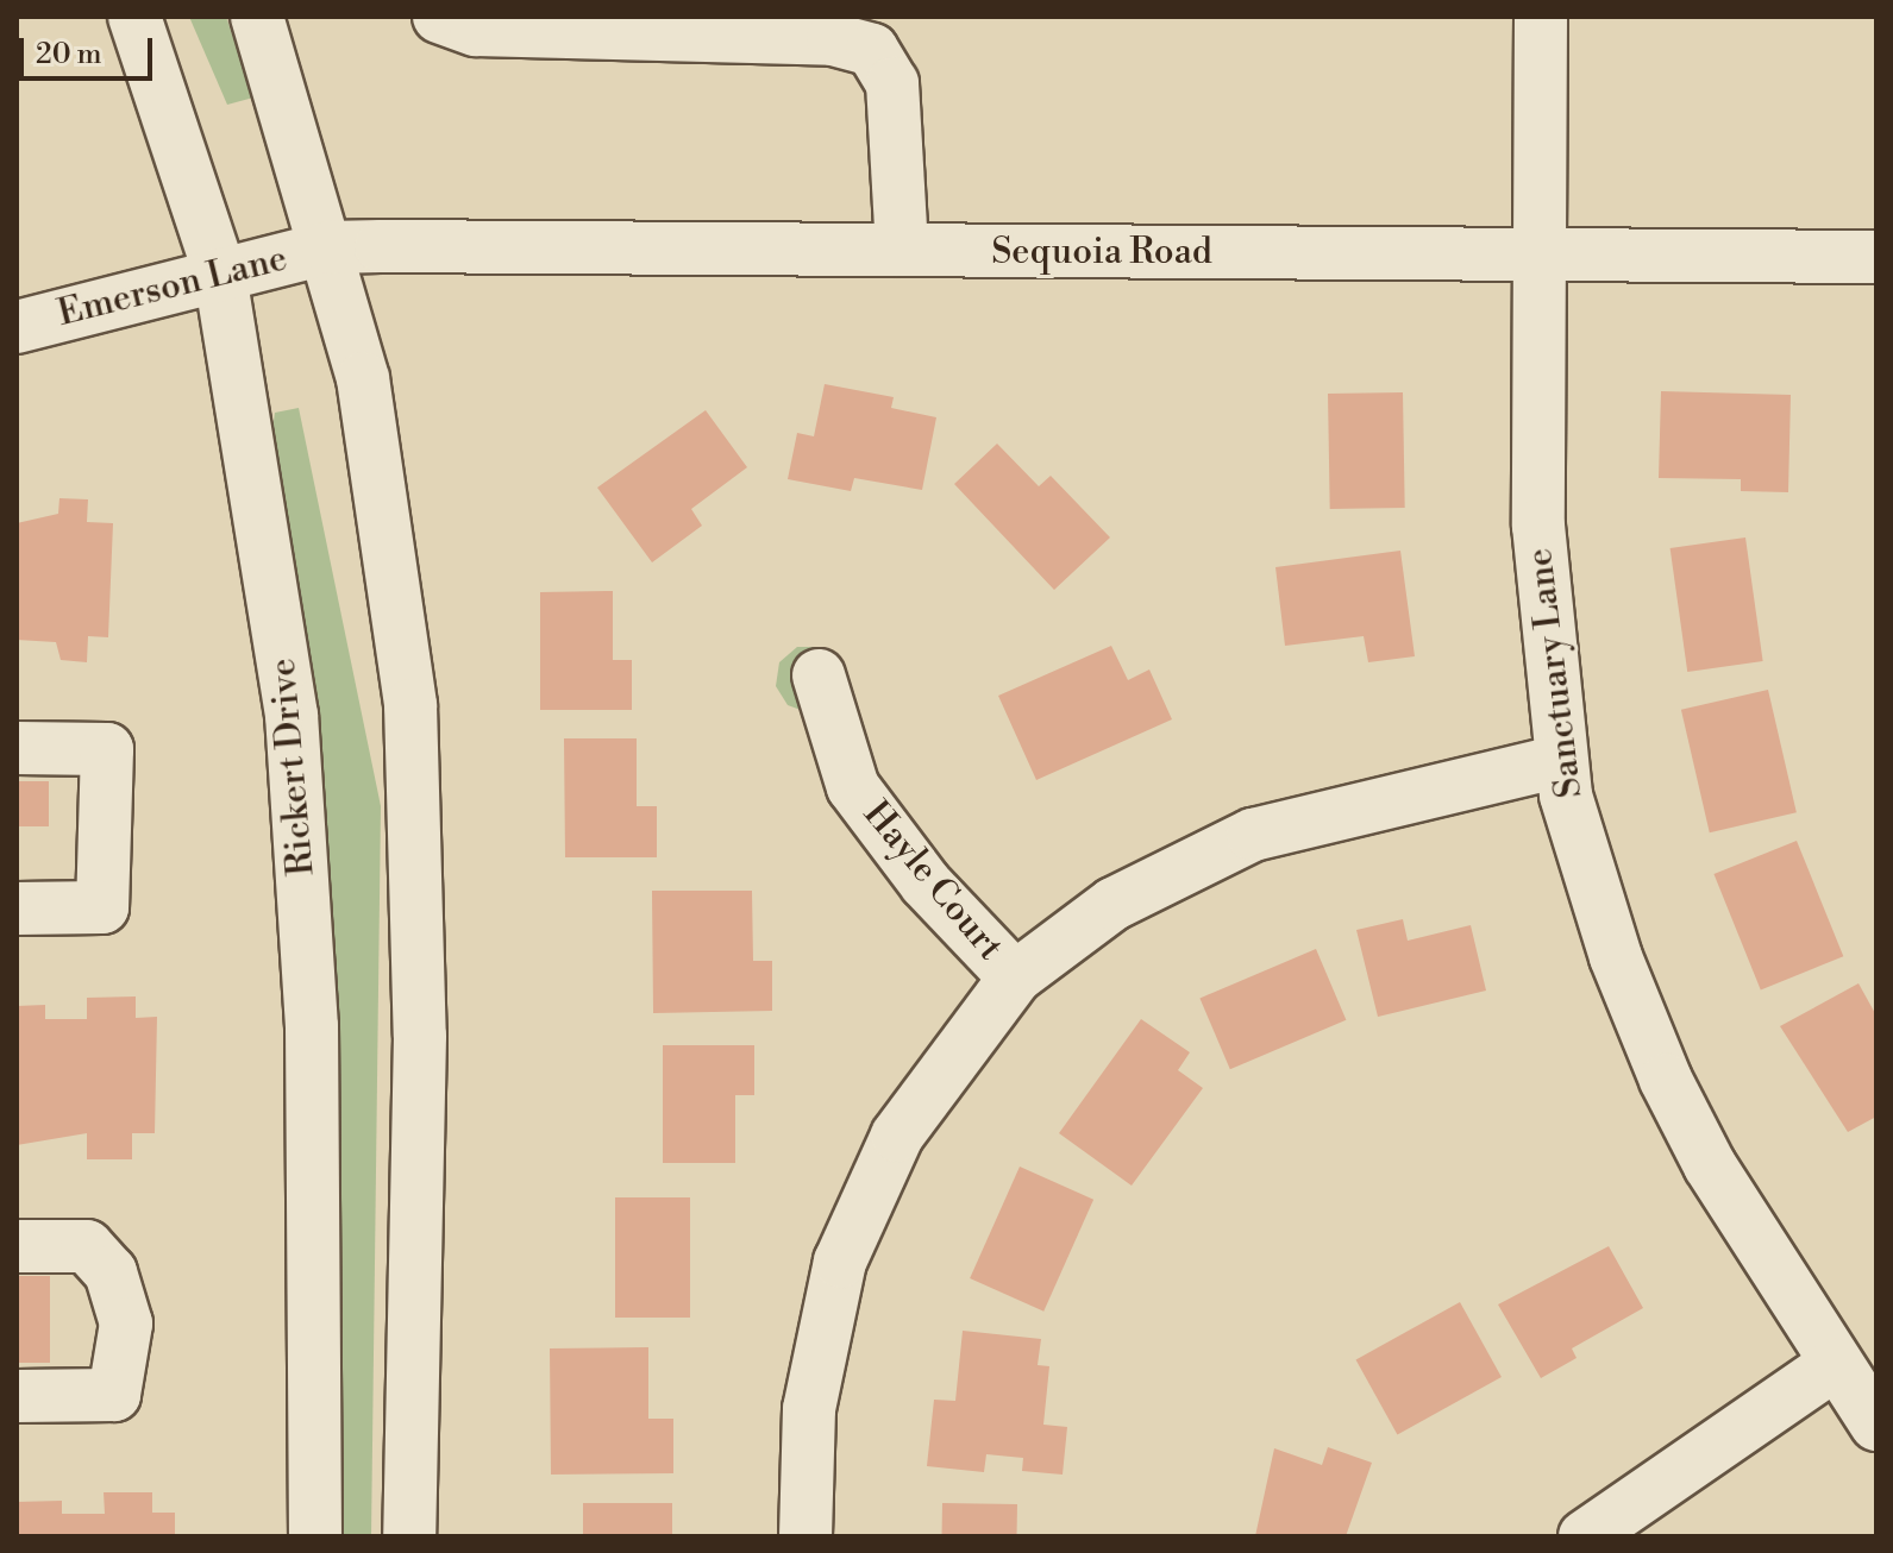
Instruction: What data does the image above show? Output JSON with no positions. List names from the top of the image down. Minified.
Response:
{"streets":{"street":["Sequoia Road","Emerson Lane","Sanctuary Lane","Rickert Drive","Hayle Court"]},"crossings":[["Sequoia Road","Emerson Lane"],["Sequoia Road","Sanctuary Lane"],["Emerson Lane","Rickert Drive"]],"scale_bar":"20 m"}
